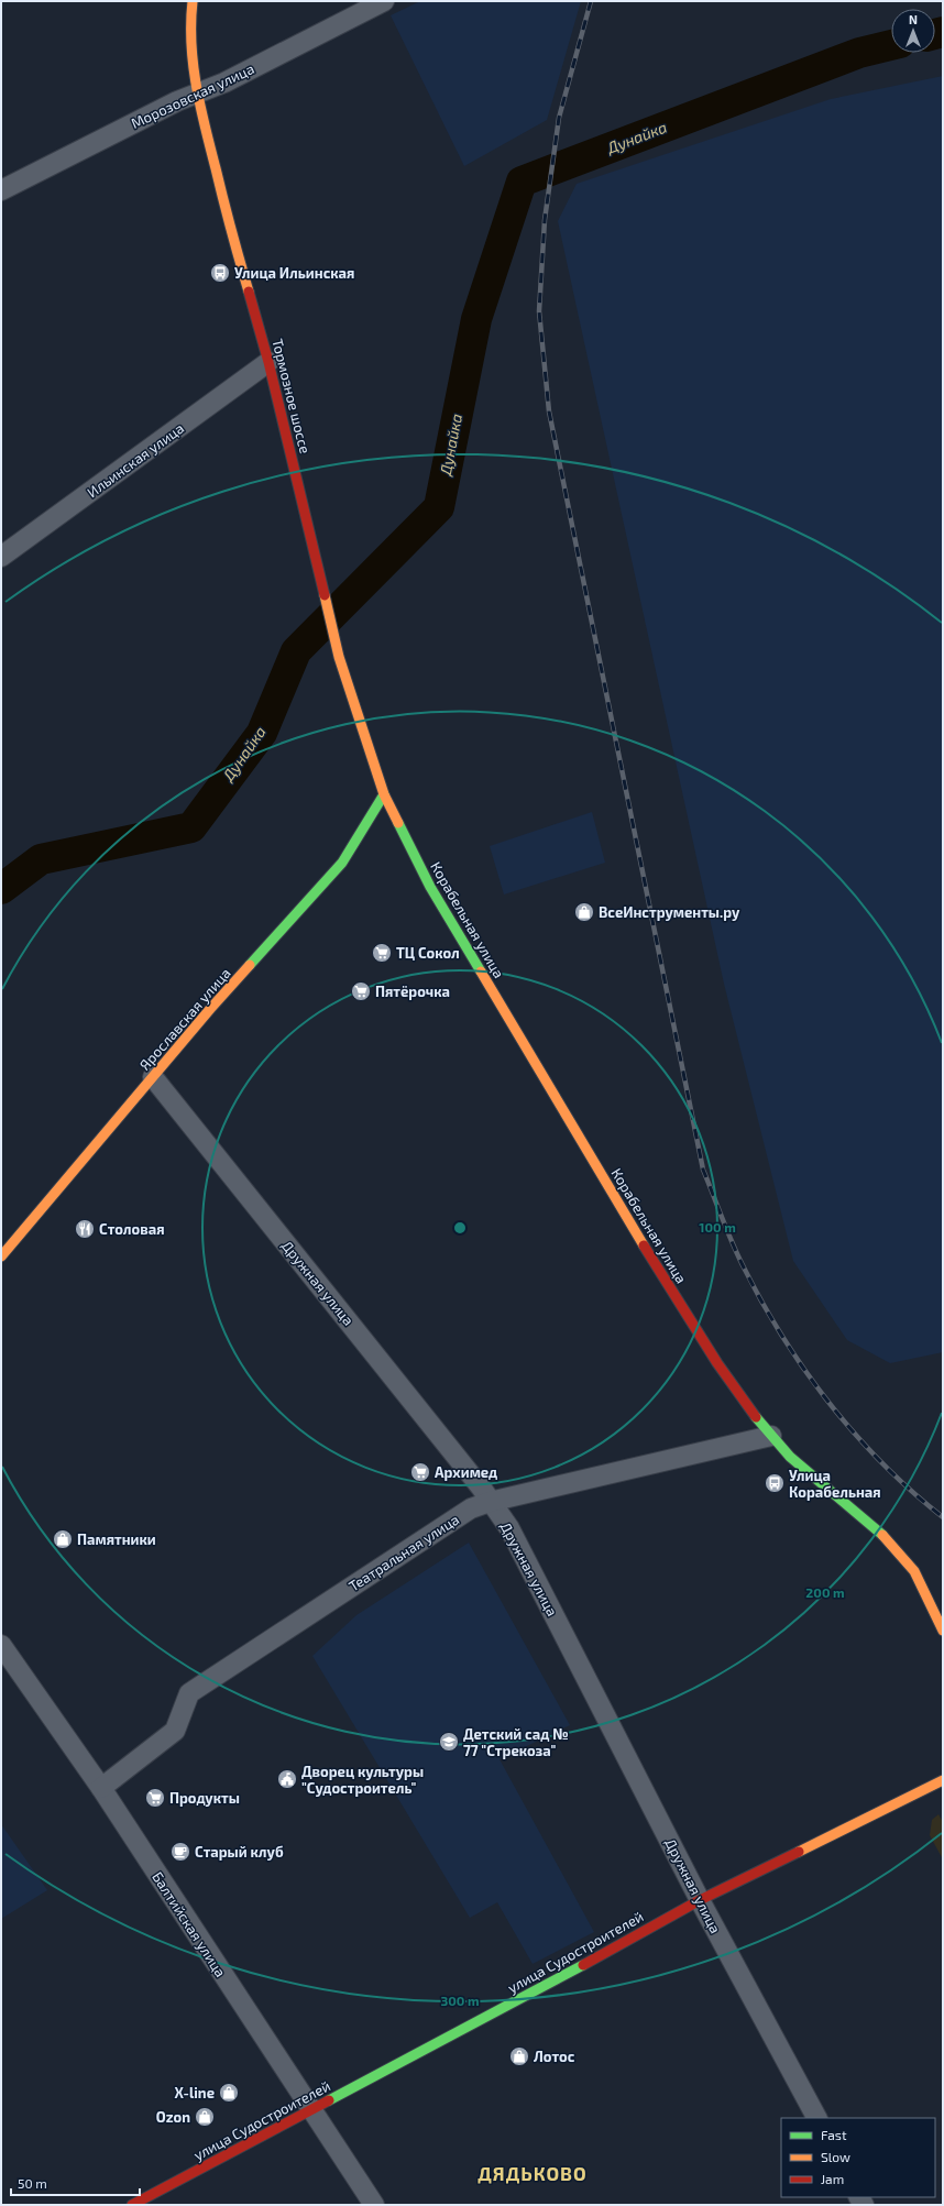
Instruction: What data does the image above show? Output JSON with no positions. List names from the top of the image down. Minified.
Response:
{"streets":{"street":["Морозовская улица","Тормозное шоссе","Ильинская улица","Корабельная улица","Ярославская улица","Дружная улица","Театральная улица","Балтийская улица","улица Судостроителей"]},"crossings":[["Морозовская улица","Тормозное шоссе"],["Тормозное шоссе","Ильинская улица"],["Тормозное шоссе","Корабельная улица"],["Тормозное шоссе","Ярославская улица"],["Корабельная улица","Ярославская улица"],["Корабельная улица","Театральная улица"],["Ярославская улица","Дружная улица"],["Дружная улица","Театральная улица"],["Дружная улица","улица Судостроителей"],["Театральная улица","Балтийская улица"],["Балтийская улица","улица Судостроителей"]],"districts":["ДЯДЬКОВО"],"water":["Дунайка"],"places":{"bus stop":["Улица Ильинская","Улица Корабельная"],"shop":["ВсеИнструменты.ру","Памятники","Лотос","X-line","Ozon"],"supermarket":["ТЦ Сокол","Пятёрочка","Архимед","Продукты"],"restaurant":["Столовая"],"school or university":["Детский сад № 77 \"Стрекоза\""],"public building":["Дворец культуры \"Судостроитель\""],"cafe":["Старый клуб"]},"legend":["Fast","Slow","Jam"],"scale_bar":"50 m","north":"top","rings":["100 m","200 m","300 m"]}
